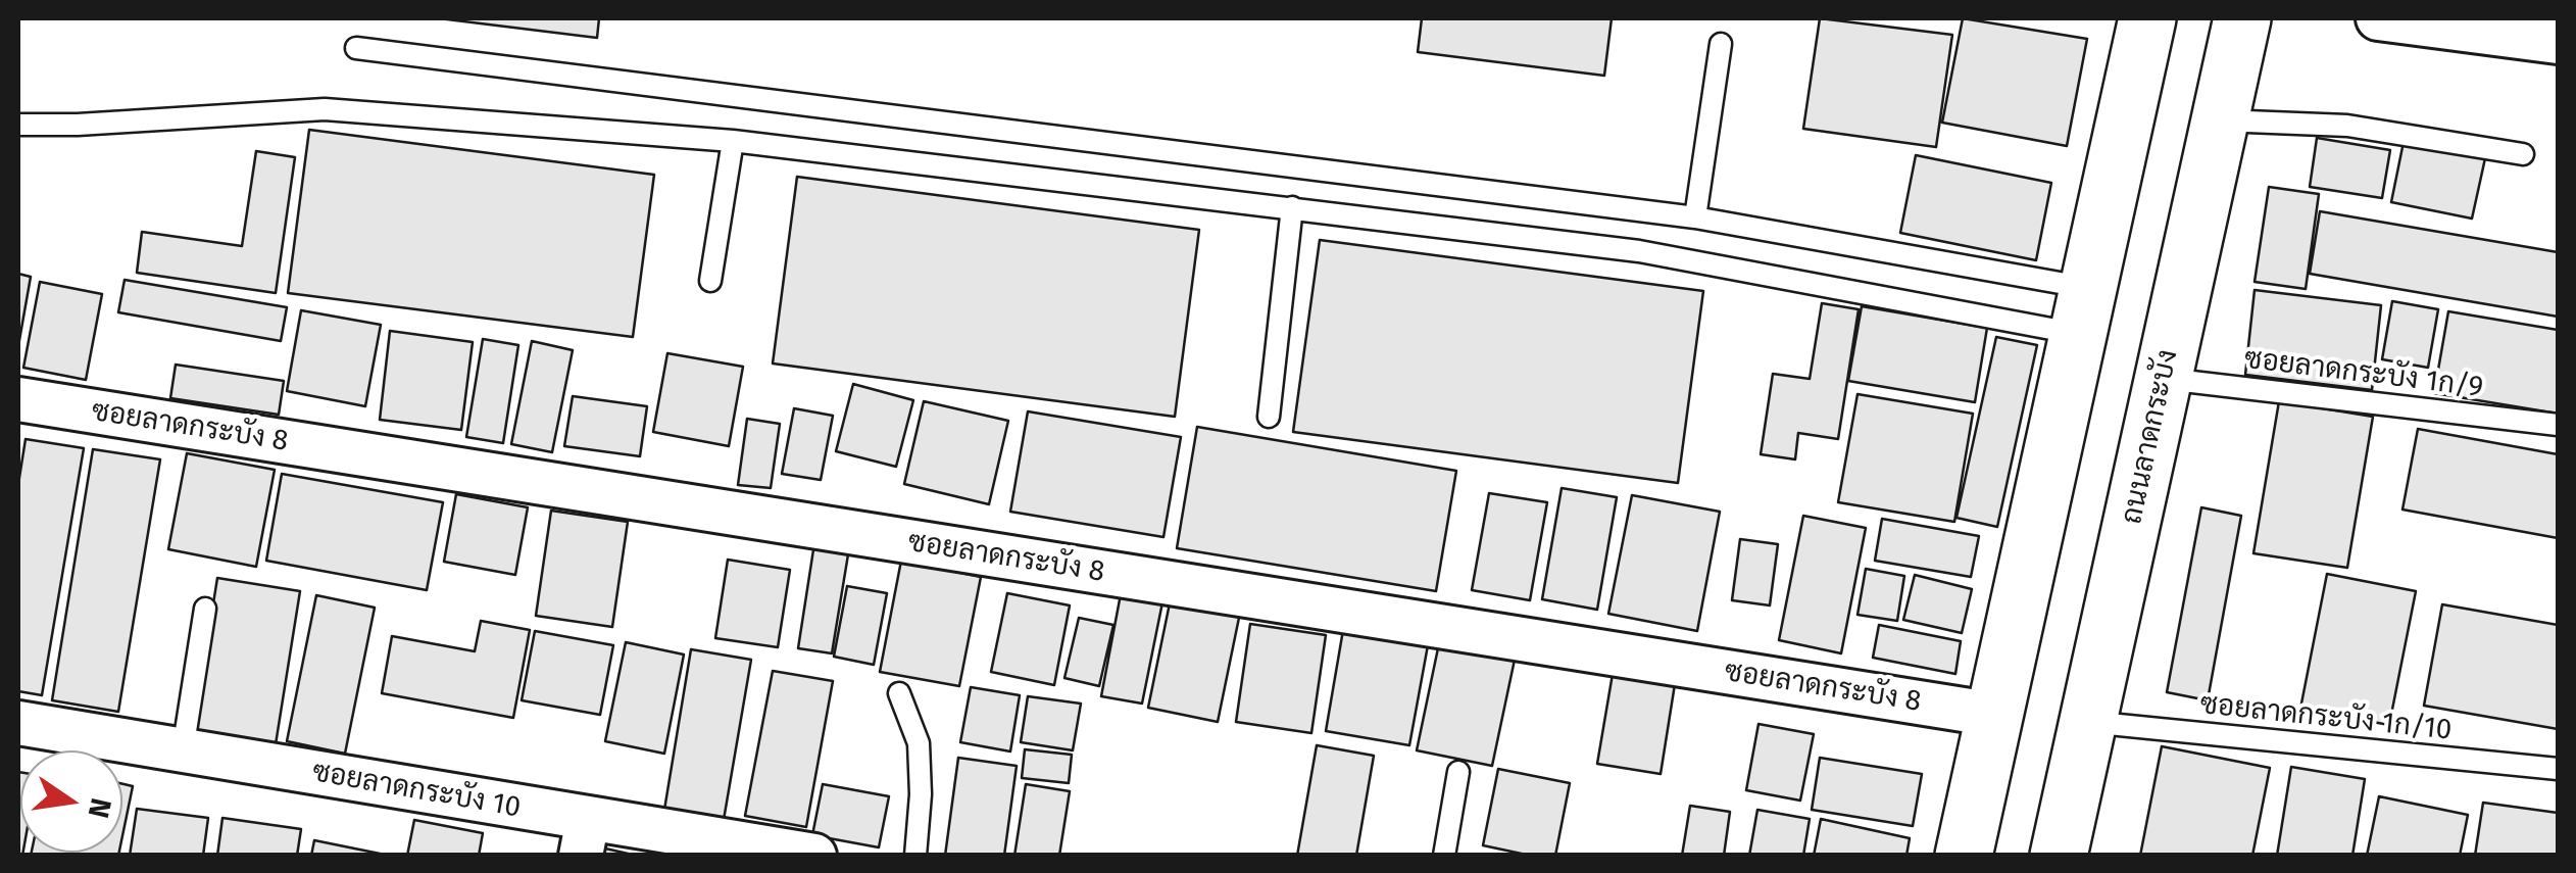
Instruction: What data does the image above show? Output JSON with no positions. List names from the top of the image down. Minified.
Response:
{"streets":{"main road":["ถนนลาดกระบัง"],"street":["ซอยลาดกระบัง 8","ซอยลาดกระบัง 10"],"lane":["ซอยลาดกระบัง 1ก/9","ซอยลาดกระบัง 1ก/10"]},"crossings":[["ซอยลาดกระบัง 1ก/9","ถนนลาดกระบัง"],["ถนนลาดกระบัง","ซอยลาดกระบัง 1ก/10"]],"north":"right"}
